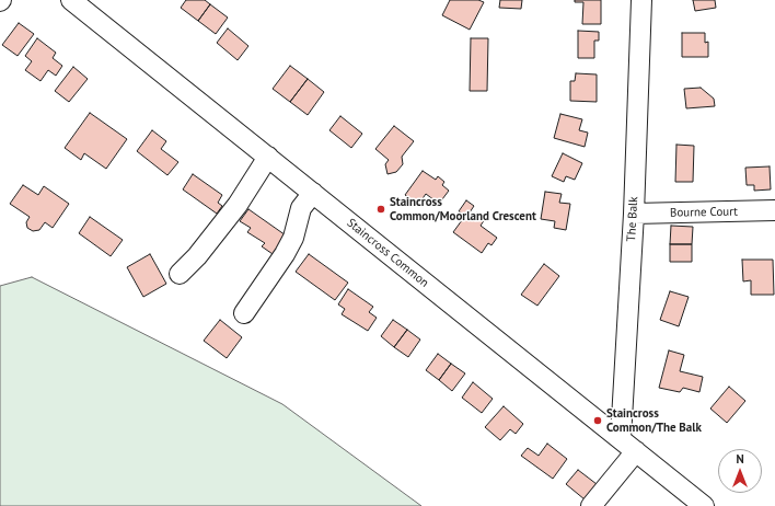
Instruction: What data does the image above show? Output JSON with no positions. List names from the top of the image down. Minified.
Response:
{"streets":{"street":["Bourne Court","The Balk","Staincross Common"]},"crossings":[["Bourne Court","The Balk"],["The Balk","Staincross Common"]],"places":["Staincross Common/Moorland Crescent","Staincross Common/The Balk"],"north":"top"}
